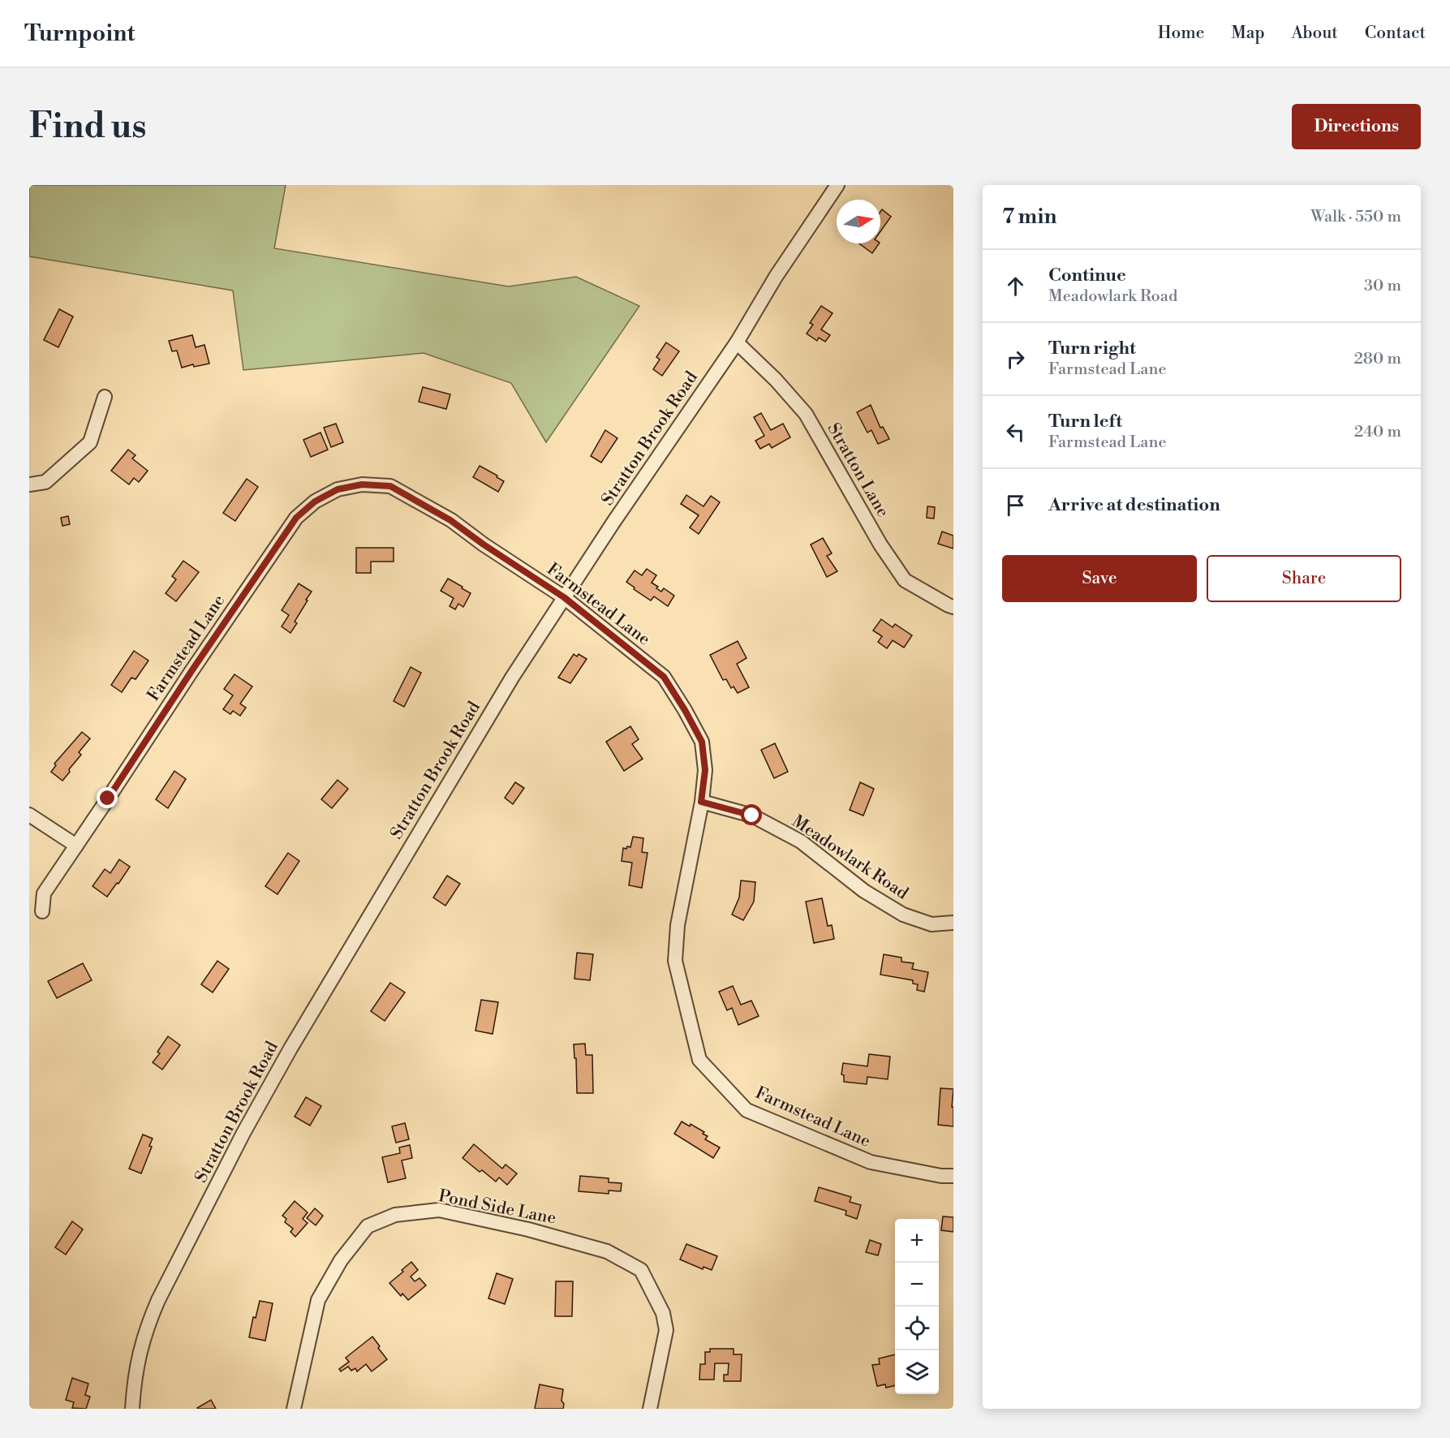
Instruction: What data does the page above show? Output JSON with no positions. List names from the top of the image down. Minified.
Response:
{"streets":{"street":["Stratton Brook Road","Stratton Lane","Farmstead Lane","Meadowlark Road","Pond Side Lane"]},"crossings":[["Stratton Brook Road","Stratton Lane"],["Stratton Brook Road","Farmstead Lane"],["Farmstead Lane","Meadowlark Road"]],"north":"right","page":{"header":"Turnpoint","nav":["Home","Map","About","Contact"],"buttons":["Directions",["Save","Share"]],"title":"Find us","heading":["7 min","Walk · 550 m"],"list":[["Continue","Meadowlark Road","30 m"],["Turn right","Farmstead Lane","280 m"],["Turn left","Farmstead Lane","240 m"],"Arrive at destination"],"map_buttons":["+","−"]}}
